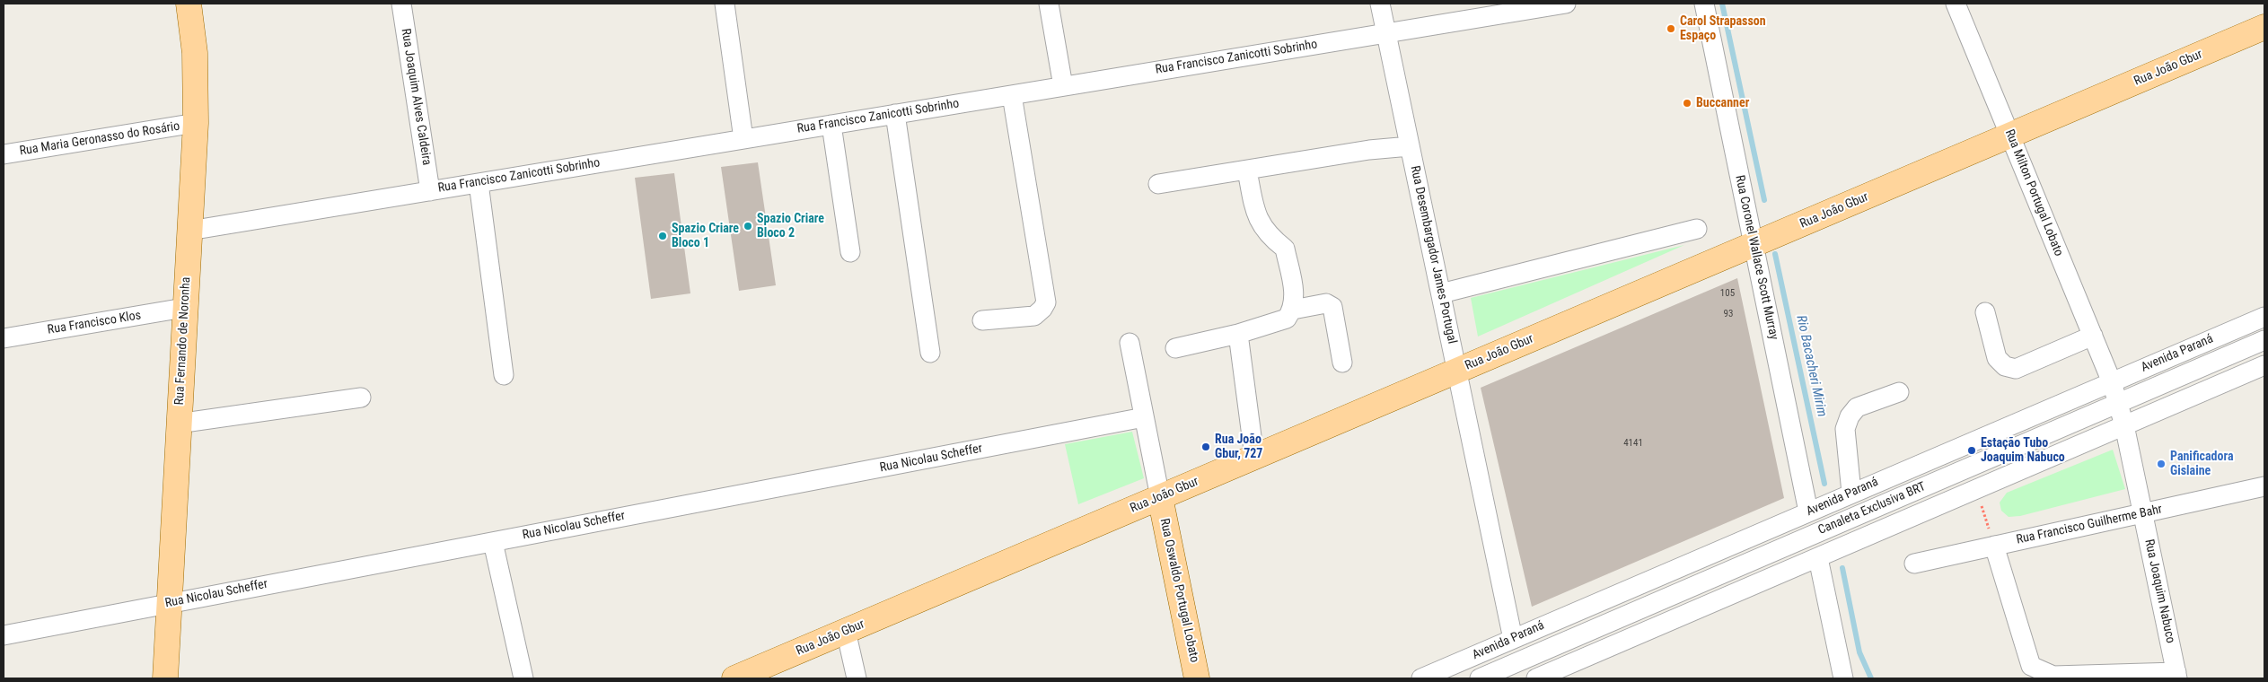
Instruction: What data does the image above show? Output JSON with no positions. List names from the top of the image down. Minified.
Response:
{"streets":{"main road":["Rua João Gbur","Rua Fernando de Noronha","Rua Oswaldo Portugal Lobato"],"street":["Rua Francisco Zanicotti Sobrinho","Rua Joaquim Alves Caldeira","Rua Maria Geronasso do Rosário","Rua Milton Portugal Lobato","Rua Desembargador James Portugal","Rua Coronel Wallace Scott Murray","Rua Francisco Klos","Avenida Paraná","Rua Nicolau Scheffer","Canaleta Exclusiva BRT","Rua Francisco Guilherme Bahr","Rua Joaquim Nabuco"]},"crossings":[["Rua Francisco Zanicotti Sobrinho","Rua Joaquim Alves Caldeira"],["Rua Francisco Zanicotti Sobrinho","Rua Desembargador James Portugal"],["Rua Francisco Zanicotti Sobrinho","Rua Fernando de Noronha"],["Rua João Gbur","Rua Milton Portugal Lobato"],["Rua João Gbur","Rua Desembargador James Portugal"],["Rua João Gbur","Rua Coronel Wallace Scott Murray"],["Rua João Gbur","Rua Oswaldo Portugal Lobato"],["Rua Maria Geronasso do Rosário","Rua Fernando de Noronha"],["Rua Milton Portugal Lobato","Avenida Paraná"],["Rua Milton Portugal Lobato","Canaleta Exclusiva BRT"],["Rua Milton Portugal Lobato","Rua Joaquim Nabuco"],["Rua Desembargador James Portugal","Avenida Paraná"],["Rua Coronel Wallace Scott Murray","Avenida Paraná"],["Rua Francisco Klos","Rua Fernando de Noronha"],["Rua Fernando de Noronha","Rua Nicolau Scheffer"],["Rua Nicolau Scheffer","Rua Oswaldo Portugal Lobato"],["Canaleta Exclusiva BRT","Rua Joaquim Nabuco"],["Rua Francisco Guilherme Bahr","Rua Joaquim Nabuco"]],"water":["Rio Bacacheri Mirim"],"places":["Carol Strapasson Espaço","Buccanner","Spazio Criare Bloco 2","Spazio Criare Bloco 1","Rua João Gbur, 727","Estação Tubo Joaquim Nabuco","Panificadora Gislaine"],"house_numbers":["105","93","4141"]}
